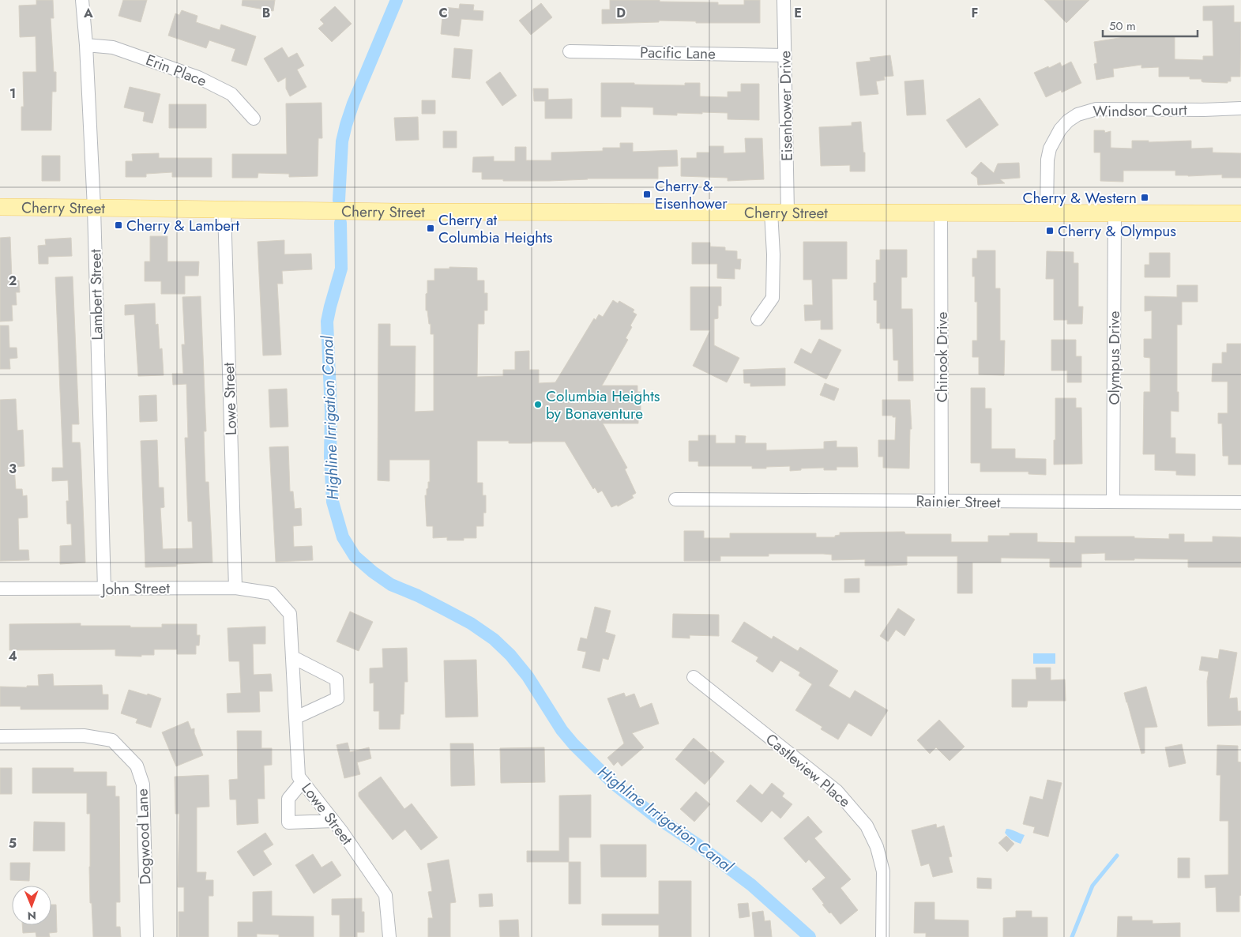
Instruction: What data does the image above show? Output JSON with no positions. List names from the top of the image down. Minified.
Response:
{"streets":{"main road":["Cherry Street"],"street":["Pacific Lane","Erin Place","Eisenhower Drive","Windsor Court","Lambert Street","Chinook Drive","Olympus Drive","Lowe Street","Rainier Street","John Street","Castleview Place","Dogwood Lane"]},"crossings":[["Pacific Lane","Eisenhower Drive"],["Erin Place","Lambert Street"],["Eisenhower Drive","Cherry Street"],["Windsor Court","Cherry Street"],["Cherry Street","Lambert Street"],["Cherry Street","Chinook Drive"],["Cherry Street","Olympus Drive"],["Cherry Street","Lowe Street"],["Lambert Street","John Street"],["Chinook Drive","Rainier Street"],["Olympus Drive","Rainier Street"],["Lowe Street","John Street"]],"water":["Highline Irrigation Canal"],"places":{"transit":["Cherry & Eisenhower","Cherry & Western","Cherry & Lambert","Cherry at Columbia Heights","Cherry & Olympus"],"other":["Columbia Heights by Bonaventure"]},"scale_bar":"50 m","north":"bottom","grid":{"columns":["A","B","C","D","E","F"],"rows":["1","2","3","4","5"]}}
